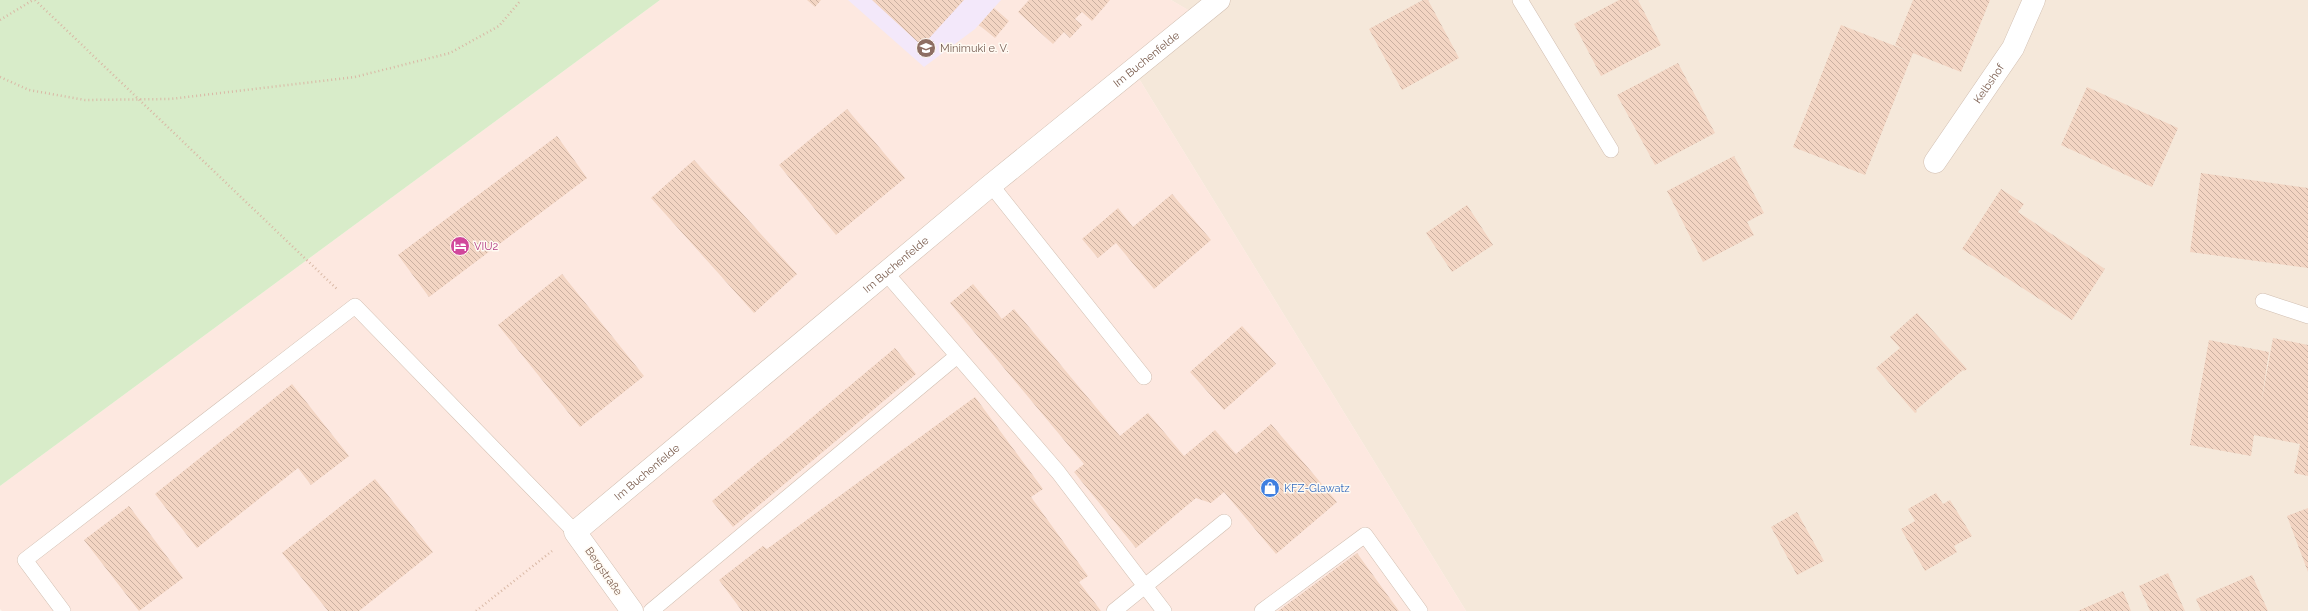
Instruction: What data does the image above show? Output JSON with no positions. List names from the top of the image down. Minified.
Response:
{"streets":{"street":["Im Buchenfelde","Kelbshof","Bergstraße"]},"crossings":[["Im Buchenfelde","Bergstraße"]],"places":{"school or university":["Minimuki e. V."],"hotel":["VIU2"],"shop":["KFZ-Glawatz"]}}
